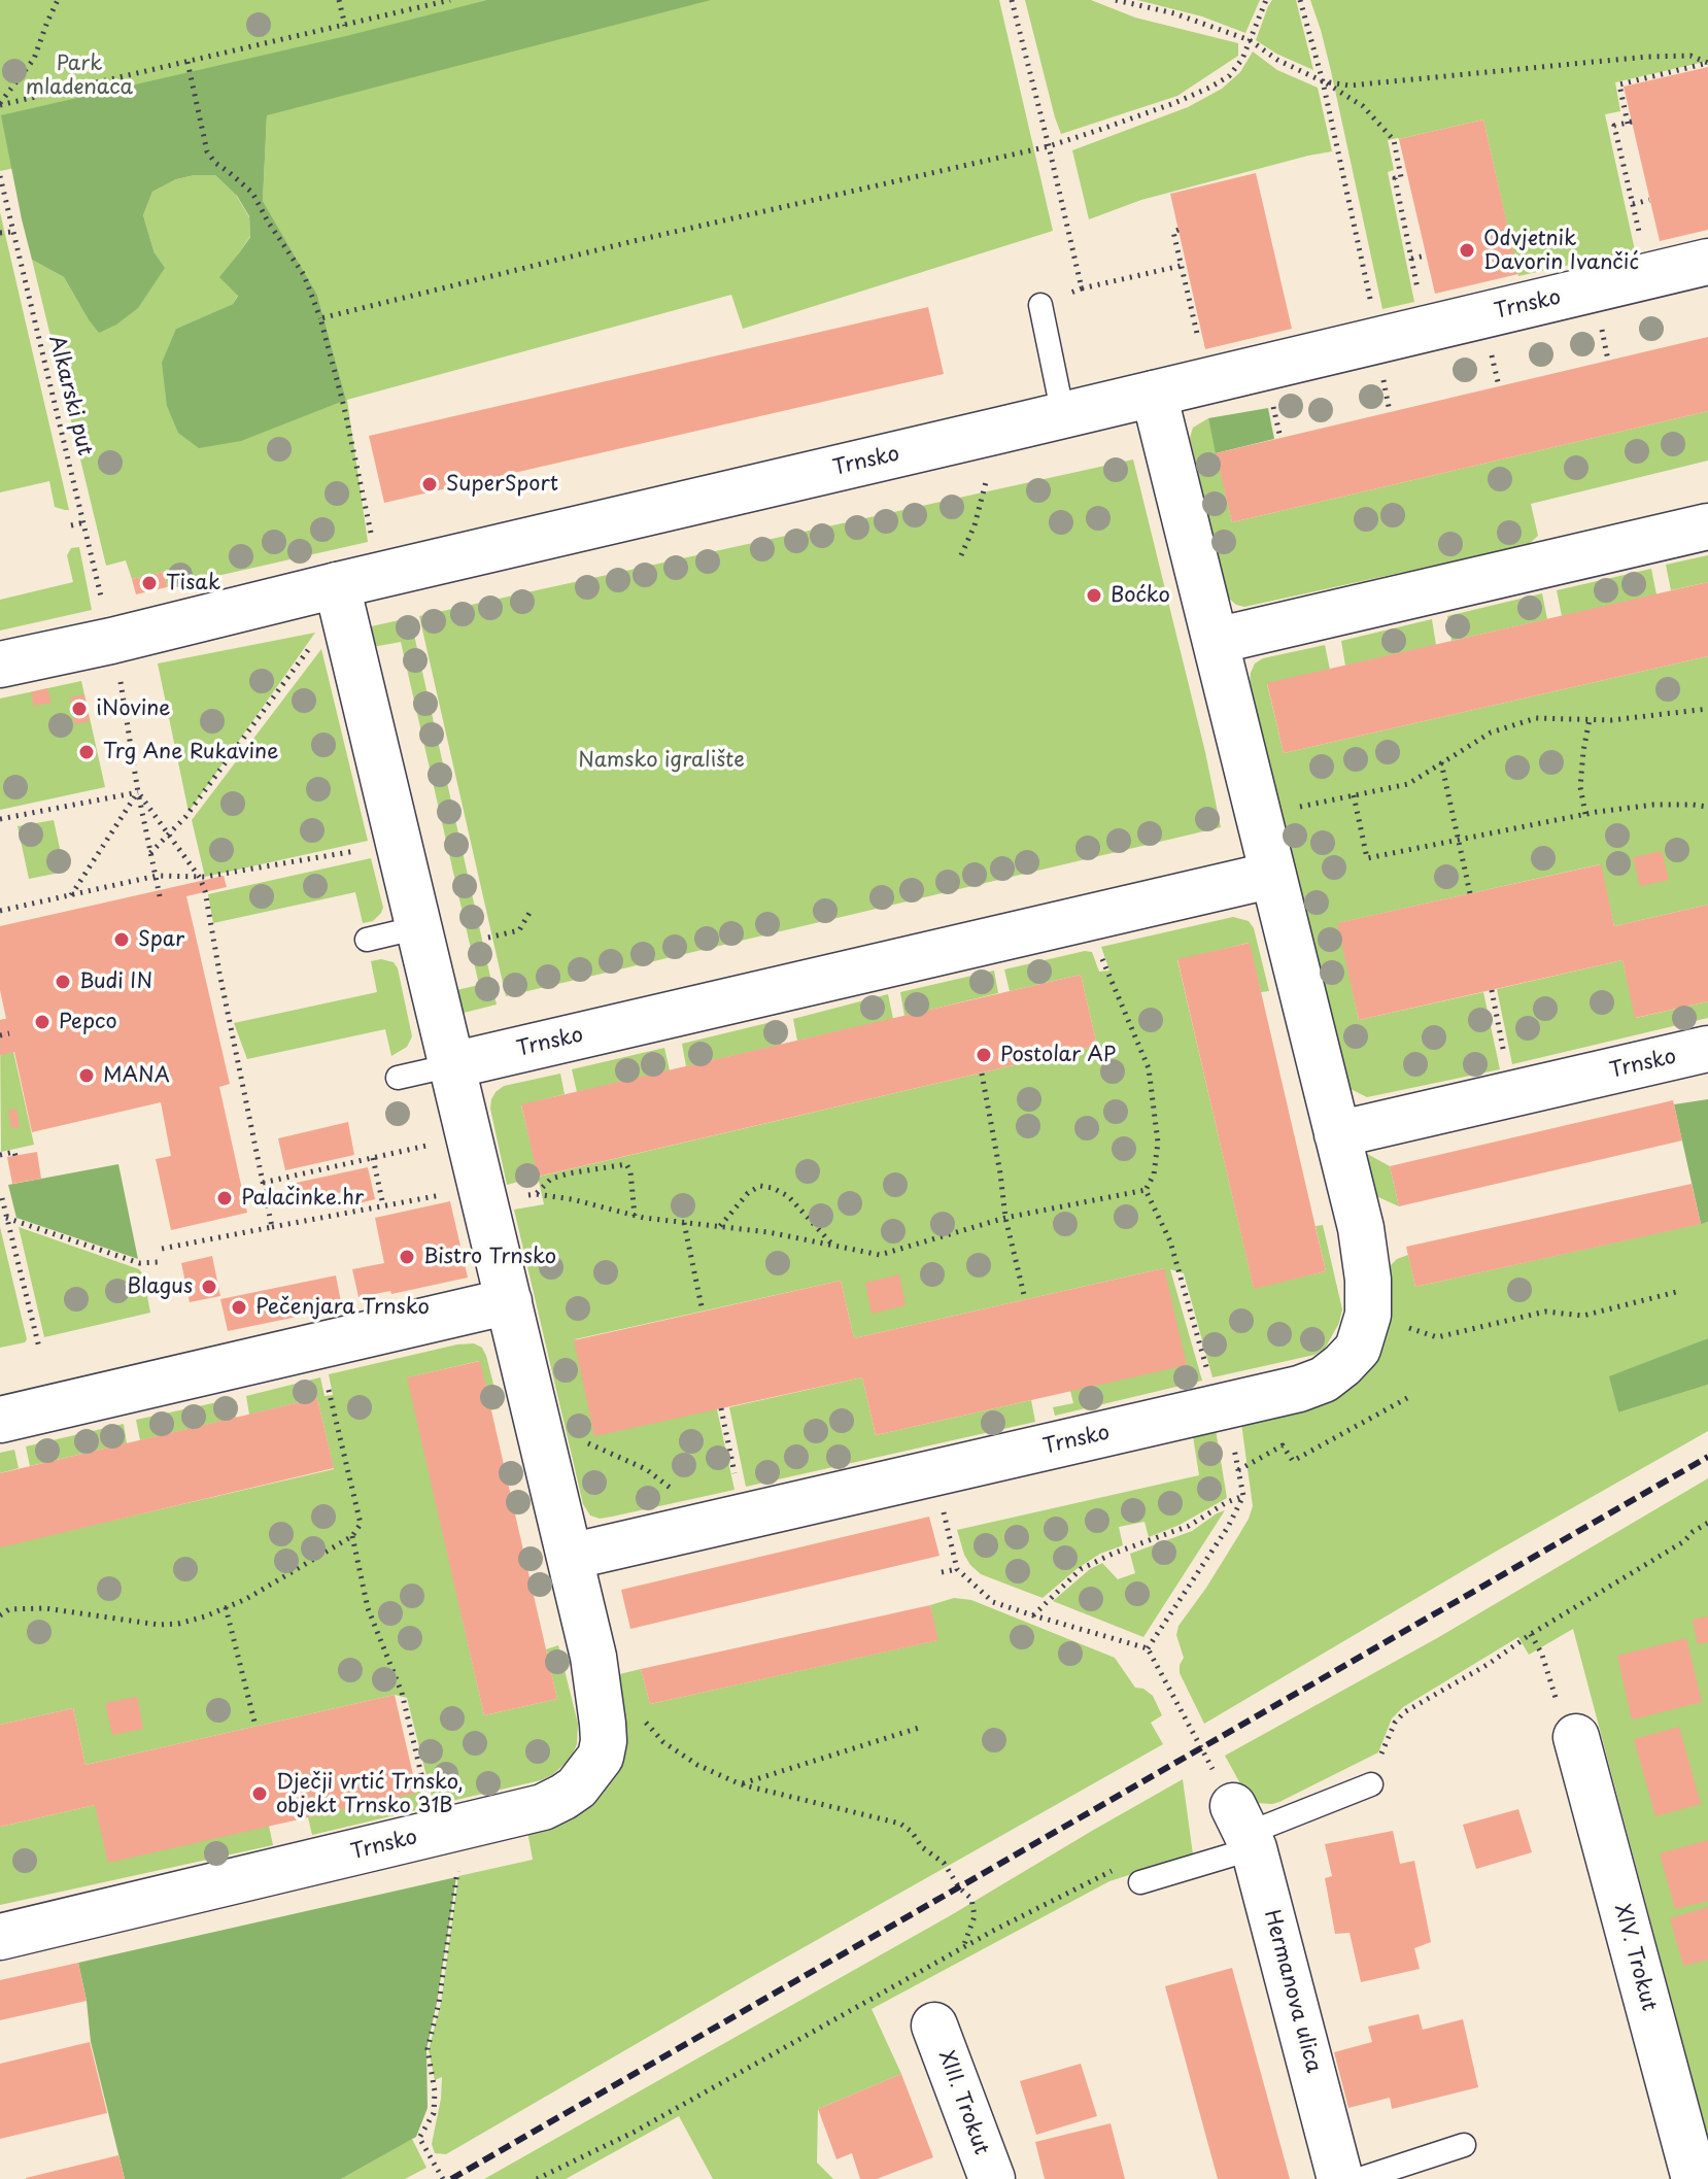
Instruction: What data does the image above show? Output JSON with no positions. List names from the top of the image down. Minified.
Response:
{"streets":{"street":["Trnsko","XIV. Trokut","Hermanova ulica","XIII. Trokut"],"path":["Alkarski put"]},"parks":["Park mladenaca","Namsko igralište"],"places":["Odvjetnik Davorin Ivančić","SuperSport","Tisak","Boćko","iNovine","Trg Ane Rukavine","Spar","Budi IN","Pepco","Postolar AP","MANA","Palačinke.hr","Bistro Trnsko","Blagus","Pečenjara Trnsko","Dječji vrtić Trnsko, objekt Trnsko 31B"]}
